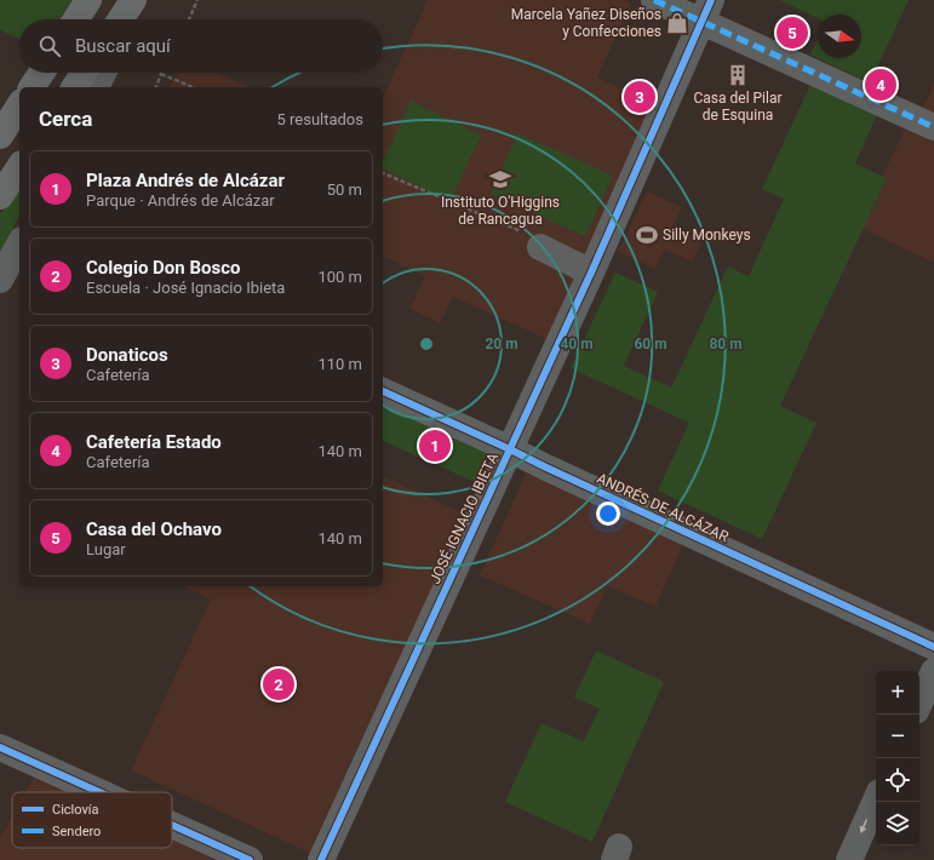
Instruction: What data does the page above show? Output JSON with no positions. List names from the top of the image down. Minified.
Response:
{"streets":{"street":["ANDRÉS DE ALCÁZAR","JOSÉ IGNACIO IBIETA"]},"crossings":[["ANDRÉS DE ALCÁZAR","JOSÉ IGNACIO IBIETA"]],"places":{"shop":["Marcela Yañez Diseños y Confecciones"],"building":["Casa del Pilar de Esquina"],"school or university":["Instituto O'Higgins de Rancagua"],"sports":["Silly Monkeys"]},"legend":["Ciclovía","Sendero"],"north":"right","page":{"pins":["5","4","3","1","2"],"search":"Buscar aquí","heading":["Cerca","5 resultados"],"list":[{"mark":"1","name":"Plaza Andrés de Alcázar","note":"Parque · Andrés de Alcázar","value":"50 m"},{"mark":"2","name":"Colegio Don Bosco","note":"Escuela · José Ignacio Ibieta","value":"100 m"},{"mark":"3","name":"Donaticos","note":"Cafetería","value":"110 m"},{"mark":"4","name":"Cafetería Estado","note":"Cafetería","value":"140 m"},{"mark":"5","name":"Casa del Ochavo","note":"Lugar","value":"140 m"}],"map_buttons":["+","−"]},"rings":["20 m","40 m","60 m","80 m"]}
